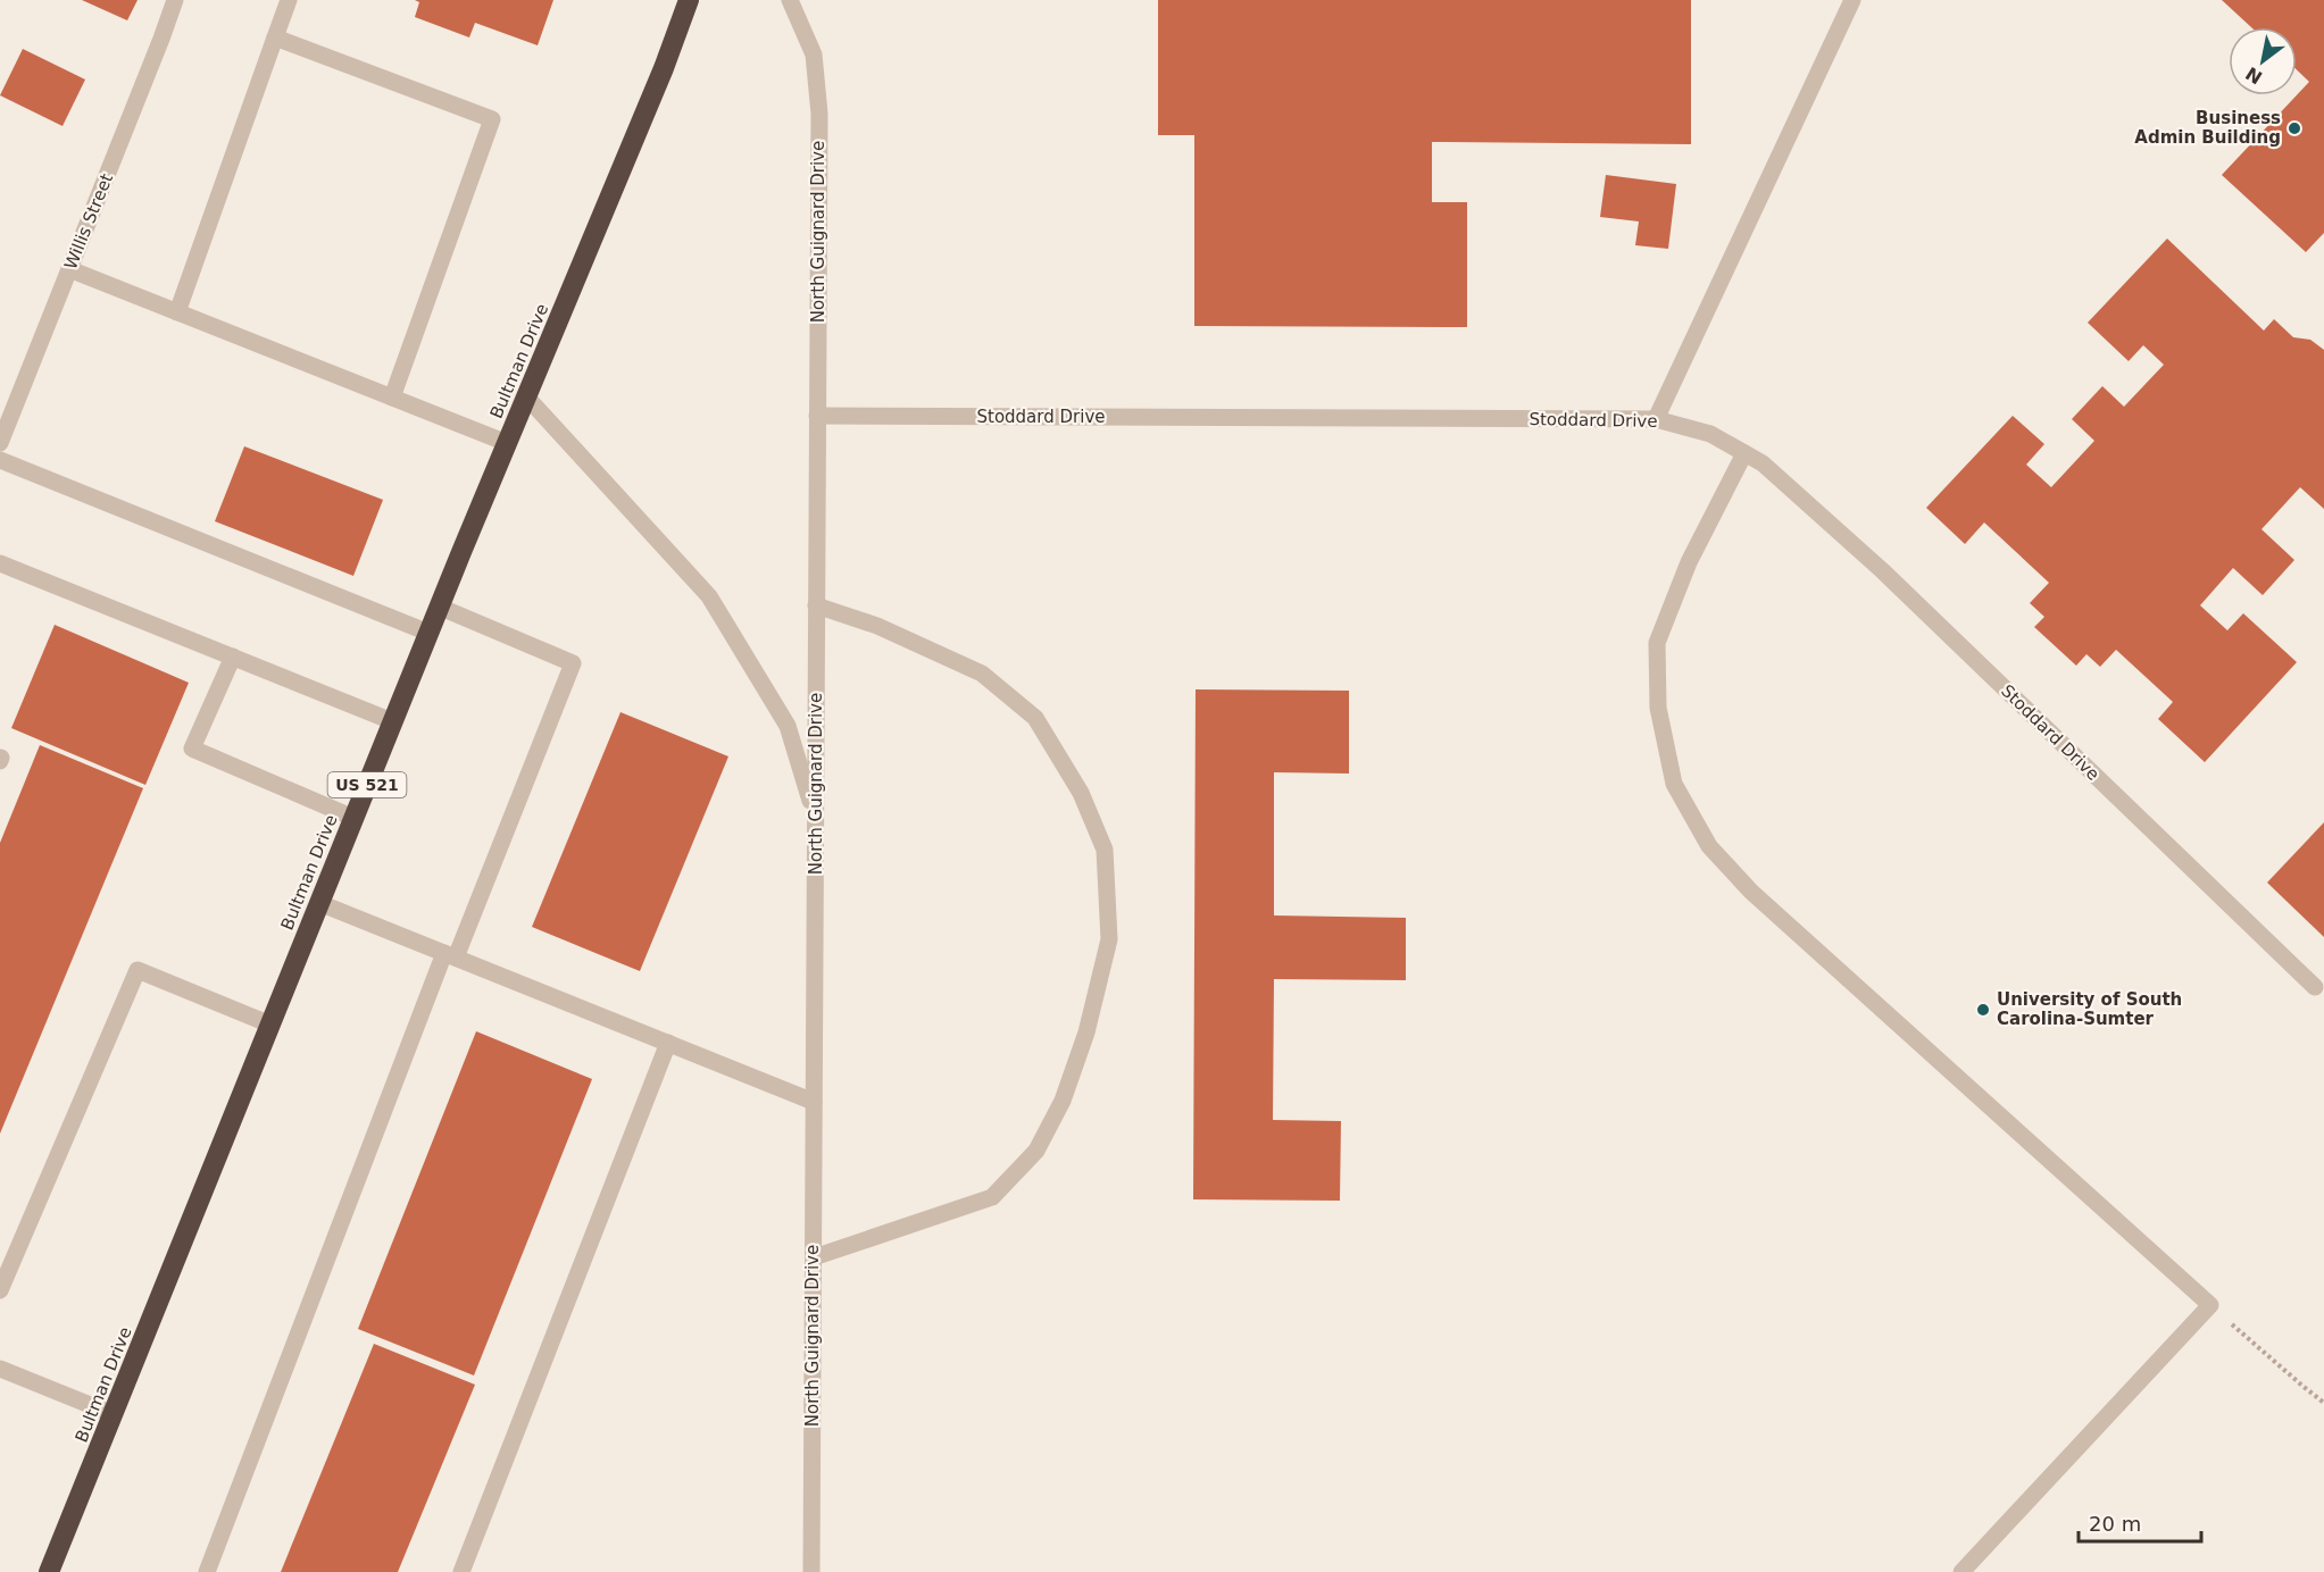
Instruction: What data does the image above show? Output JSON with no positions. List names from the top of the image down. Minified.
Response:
{"streets":{"highway":["Bultman Drive","US 521"],"street":["Willis Street","North Guignard Drive","Stoddard Drive"]},"crossings":[["North Guignard Drive","Stoddard Drive"]],"places":["Business Admin Building","University of South Carolina-Sumter"],"scale_bar":"20 m","north":"bottom left"}
